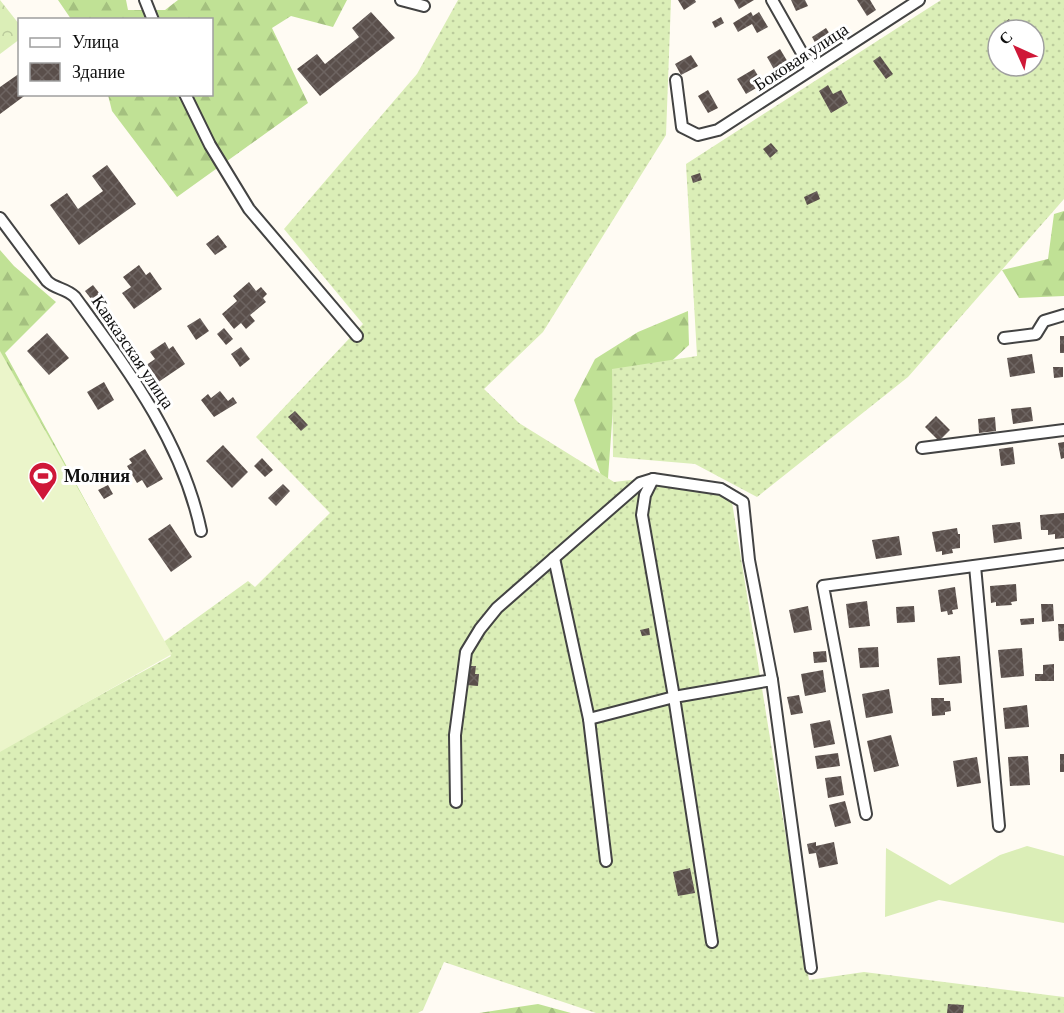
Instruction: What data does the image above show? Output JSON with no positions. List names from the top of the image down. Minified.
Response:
{"streets":{"street":["Боковая улица","Кавказская улица"]},"places":{"sports":["Молния"]},"legend":["Улица","Здание"],"north":"top left"}
